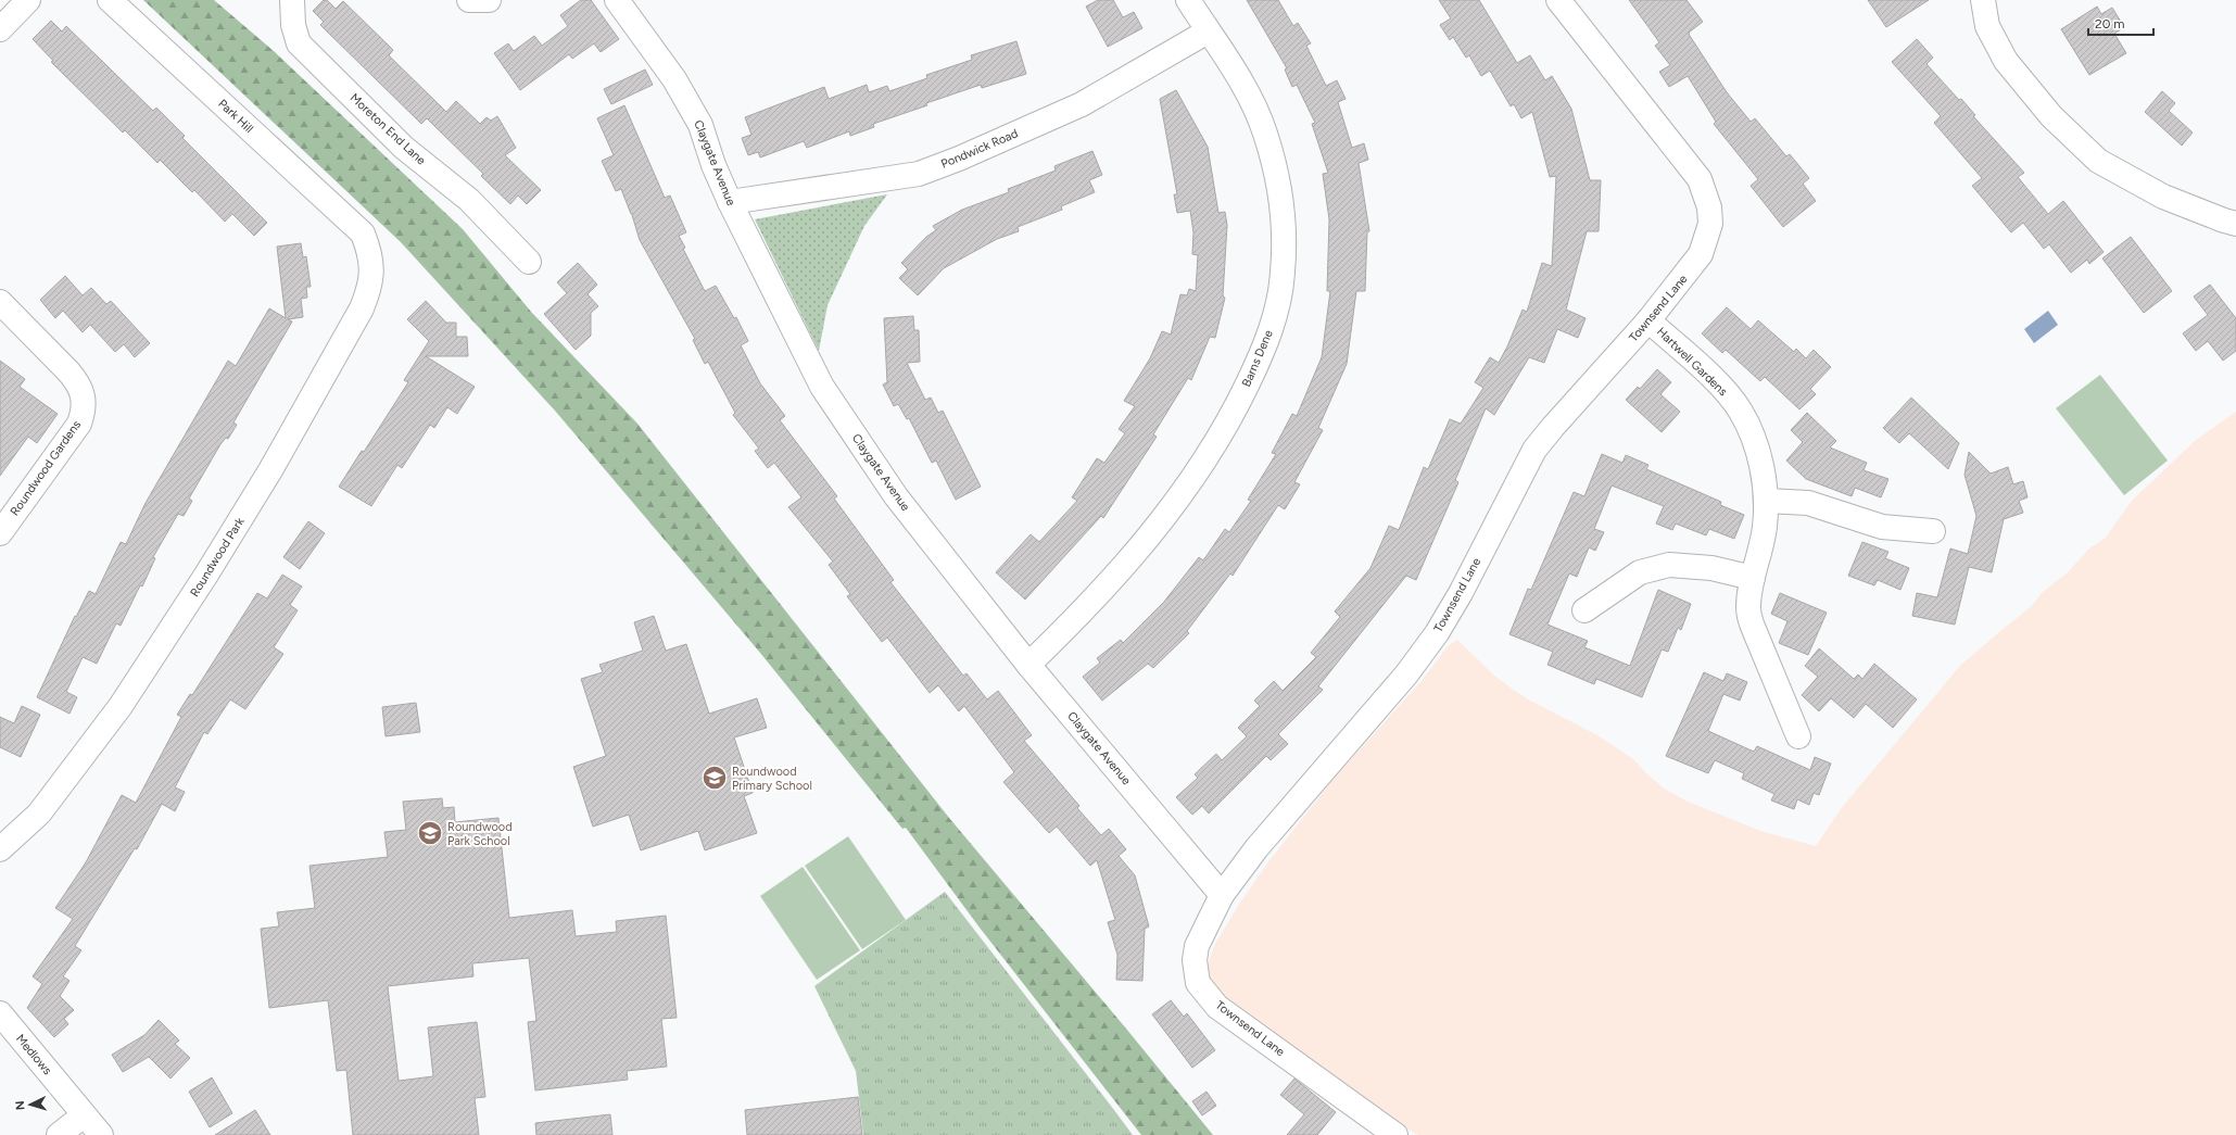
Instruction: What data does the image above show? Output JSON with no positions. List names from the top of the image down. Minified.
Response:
{"streets":{"street":["Park Hill","Moreton End Lane","Pondwick Road","Claygate Avenue","Townsend Lane","Barns Dene","Hartwell Gardens","Roundwood Gardens","Roundwood Park","Medlows"]},"crossings":[["Park Hill","Roundwood Park"],["Pondwick Road","Claygate Avenue"],["Pondwick Road","Barns Dene"],["Claygate Avenue","Townsend Lane"],["Claygate Avenue","Barns Dene"],["Townsend Lane","Hartwell Gardens"]],"places":{"school or university":["Roundwood Primary School","Roundwood Park School"]},"scale_bar":"20 m","north":"left"}
